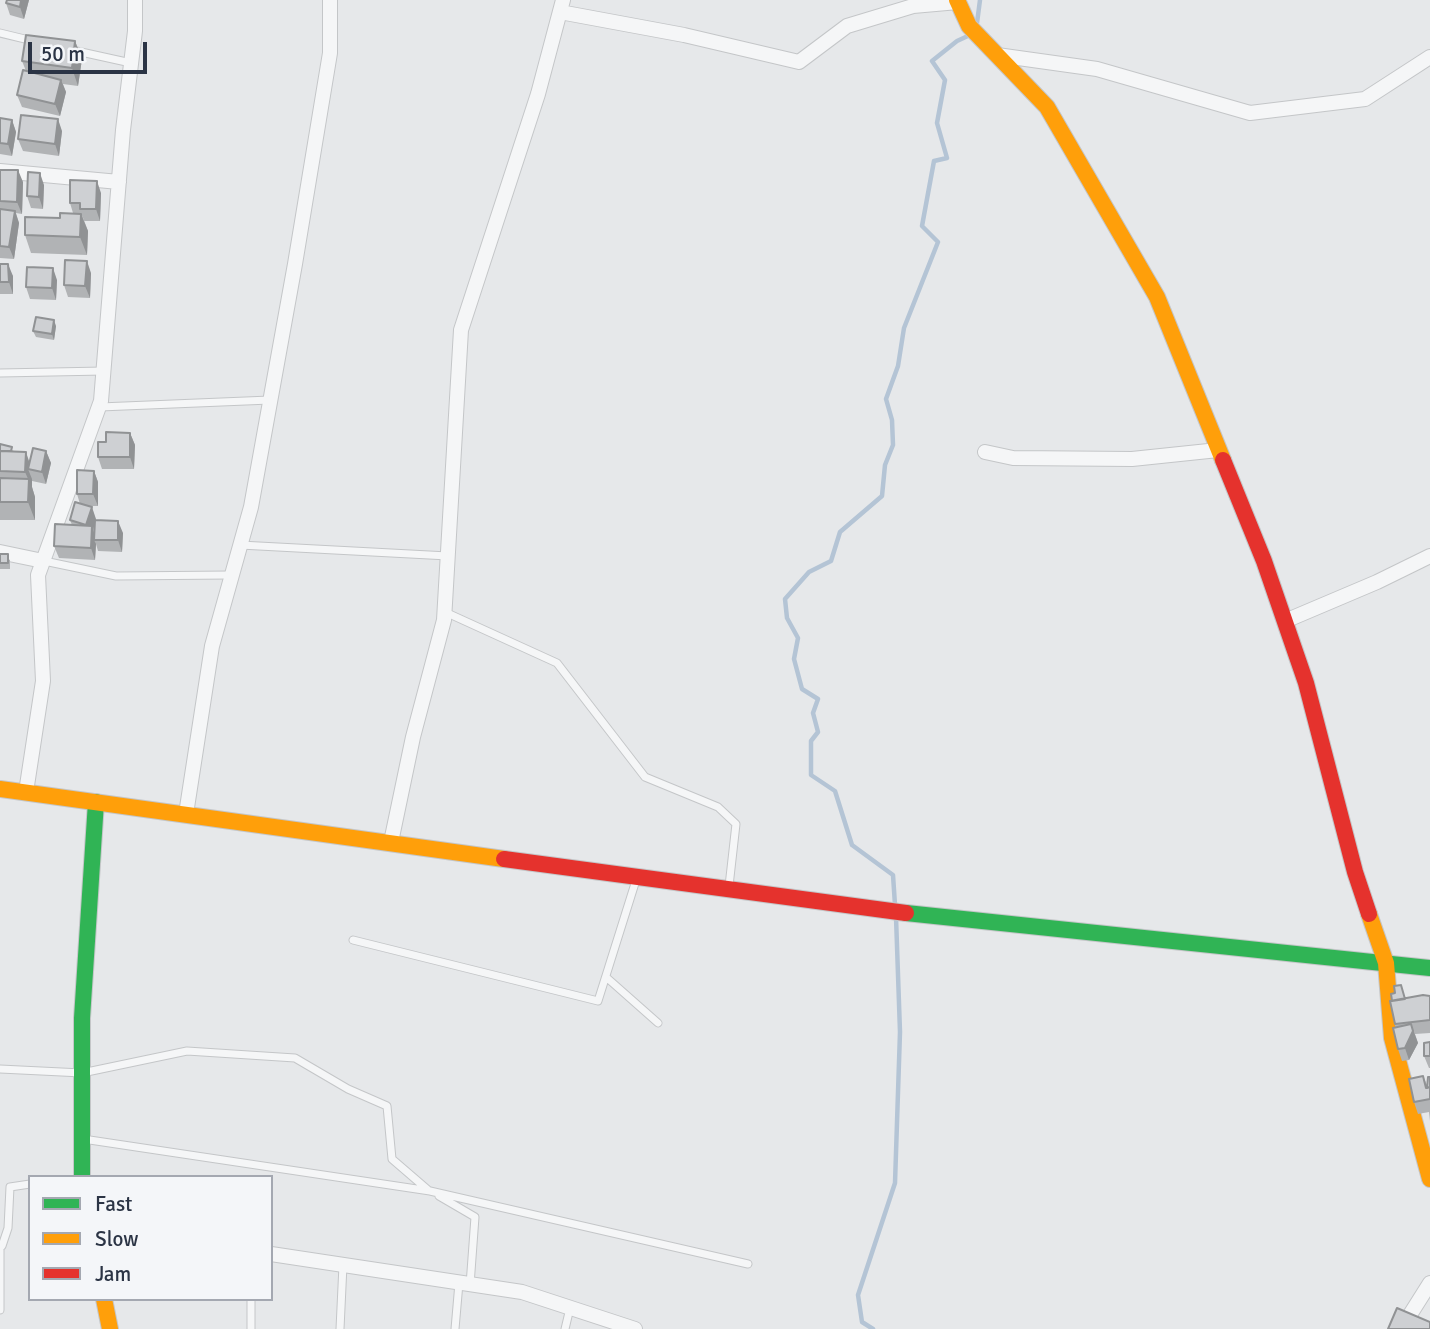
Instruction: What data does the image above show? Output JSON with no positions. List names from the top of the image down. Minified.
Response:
{"legend":["Fast","Slow","Jam"],"scale_bar":"50 m"}
